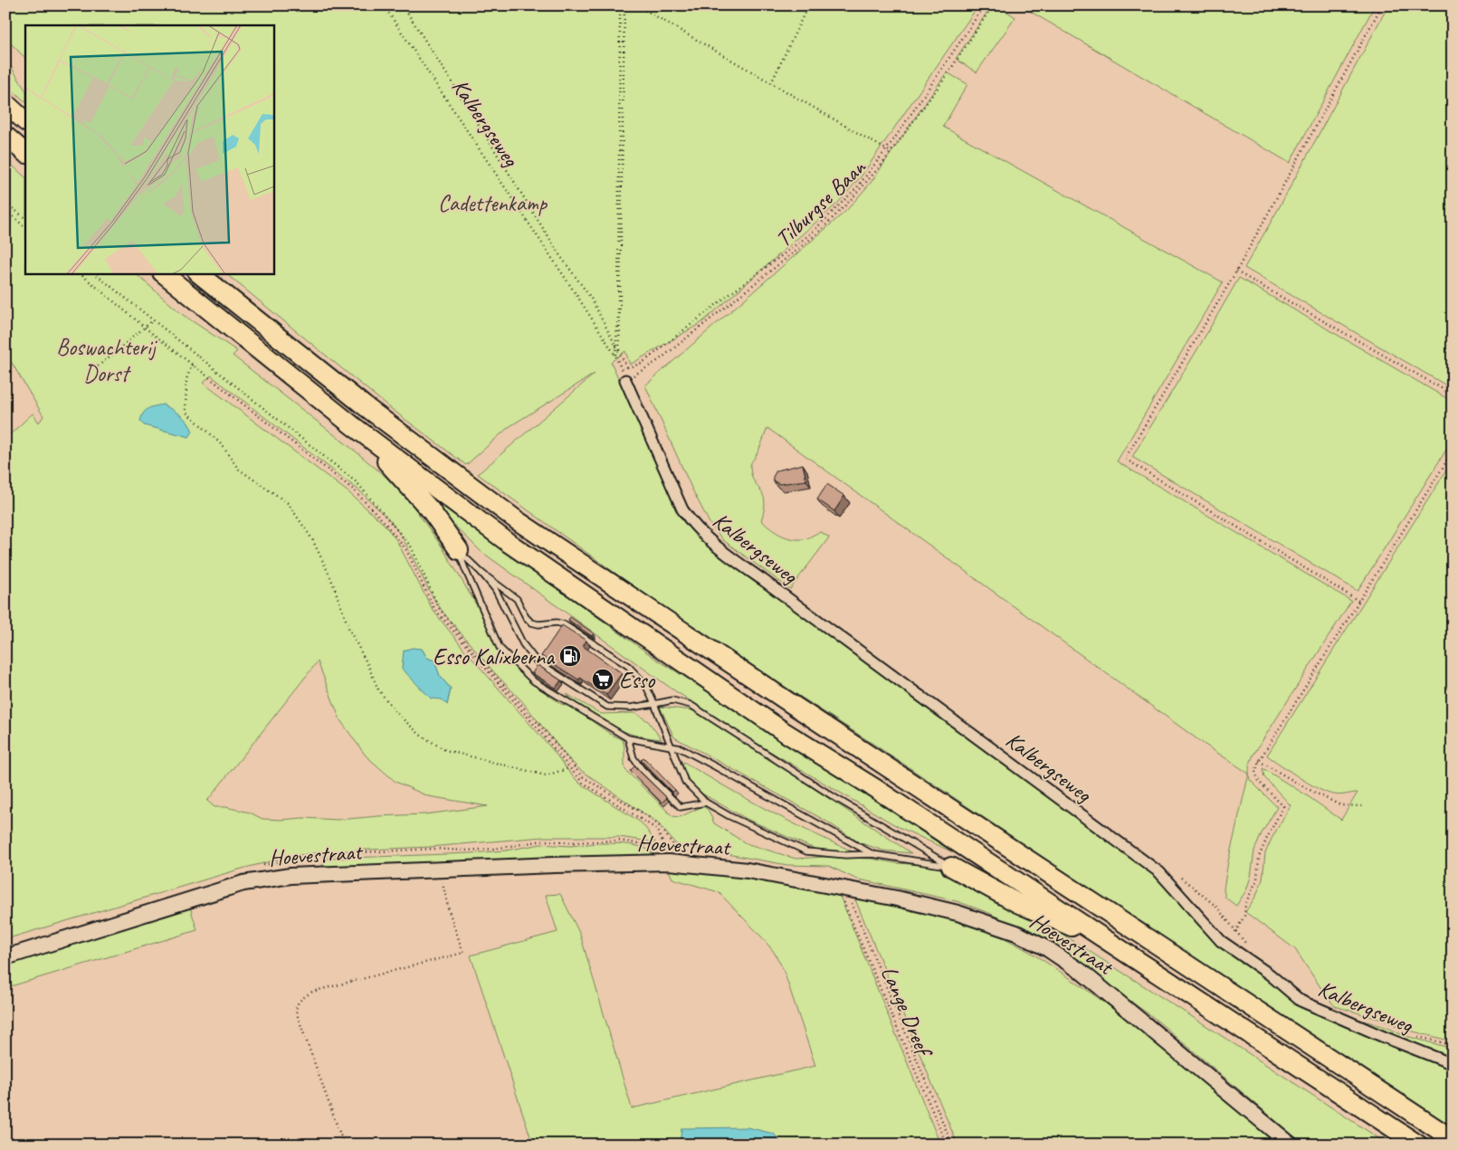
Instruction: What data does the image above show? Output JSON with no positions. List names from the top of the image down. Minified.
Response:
{"streets":{"street":["Kalbergseweg","Hoevestraat"],"path":["Tilburgse Baan","Lange Dreef"]},"crossings":[["Kalbergseweg","Tilburgse Baan"],["Hoevestraat","Lange Dreef"]],"parks":["Cadettenkamp","Boswachterij Dorst"],"places":{"fuel station":["Esso Kalixberna"],"supermarket":["Esso"]}}
